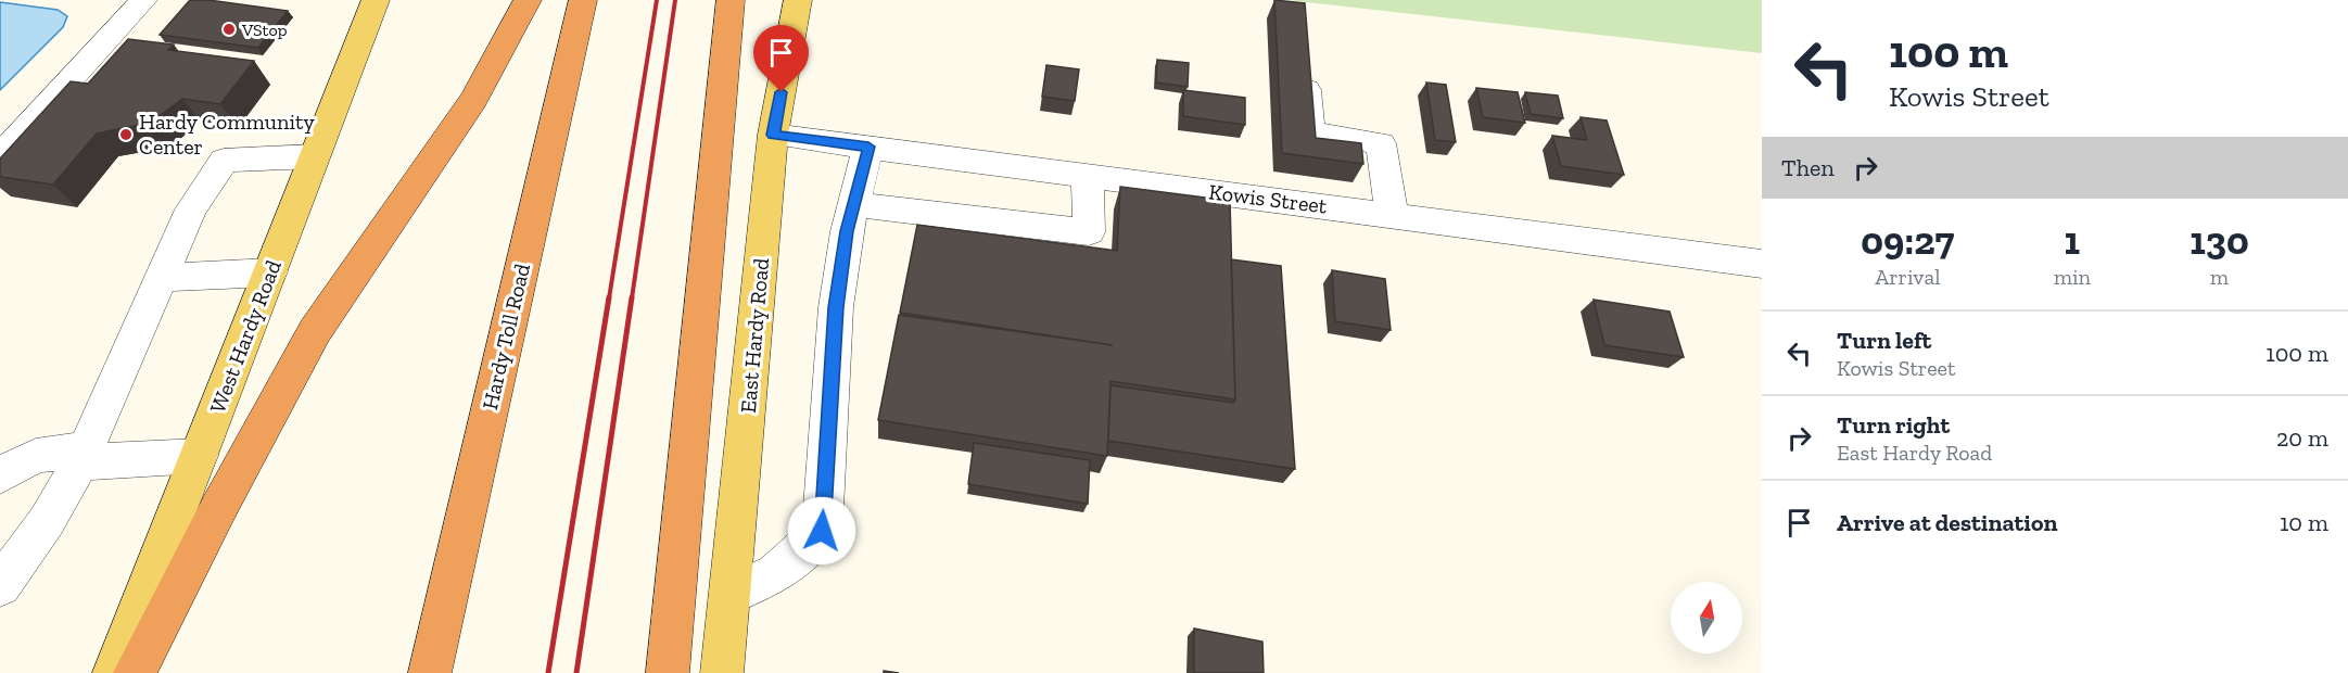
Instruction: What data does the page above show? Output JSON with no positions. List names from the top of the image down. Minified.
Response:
{"streets":{"highway":["Hardy Toll Road"],"main road":["East Hardy Road","West Hardy Road"],"street":["Kowis Street"]},"crossings":[["Kowis Street","East Hardy Road"]],"places":["VStop","Hardy Community Center"],"north":"top","page":{"turn":["100 m","Kowis Street"],"then":"Then","eta":["09:27","Arrival","1","min","130","m"],"list":[{"name":"Turn left","note":"Kowis Street","value":"100 m"},{"name":"Turn right","note":"East Hardy Road","value":"20 m"},{"name":"Arrive at destination","value":"10 m"}]}}
